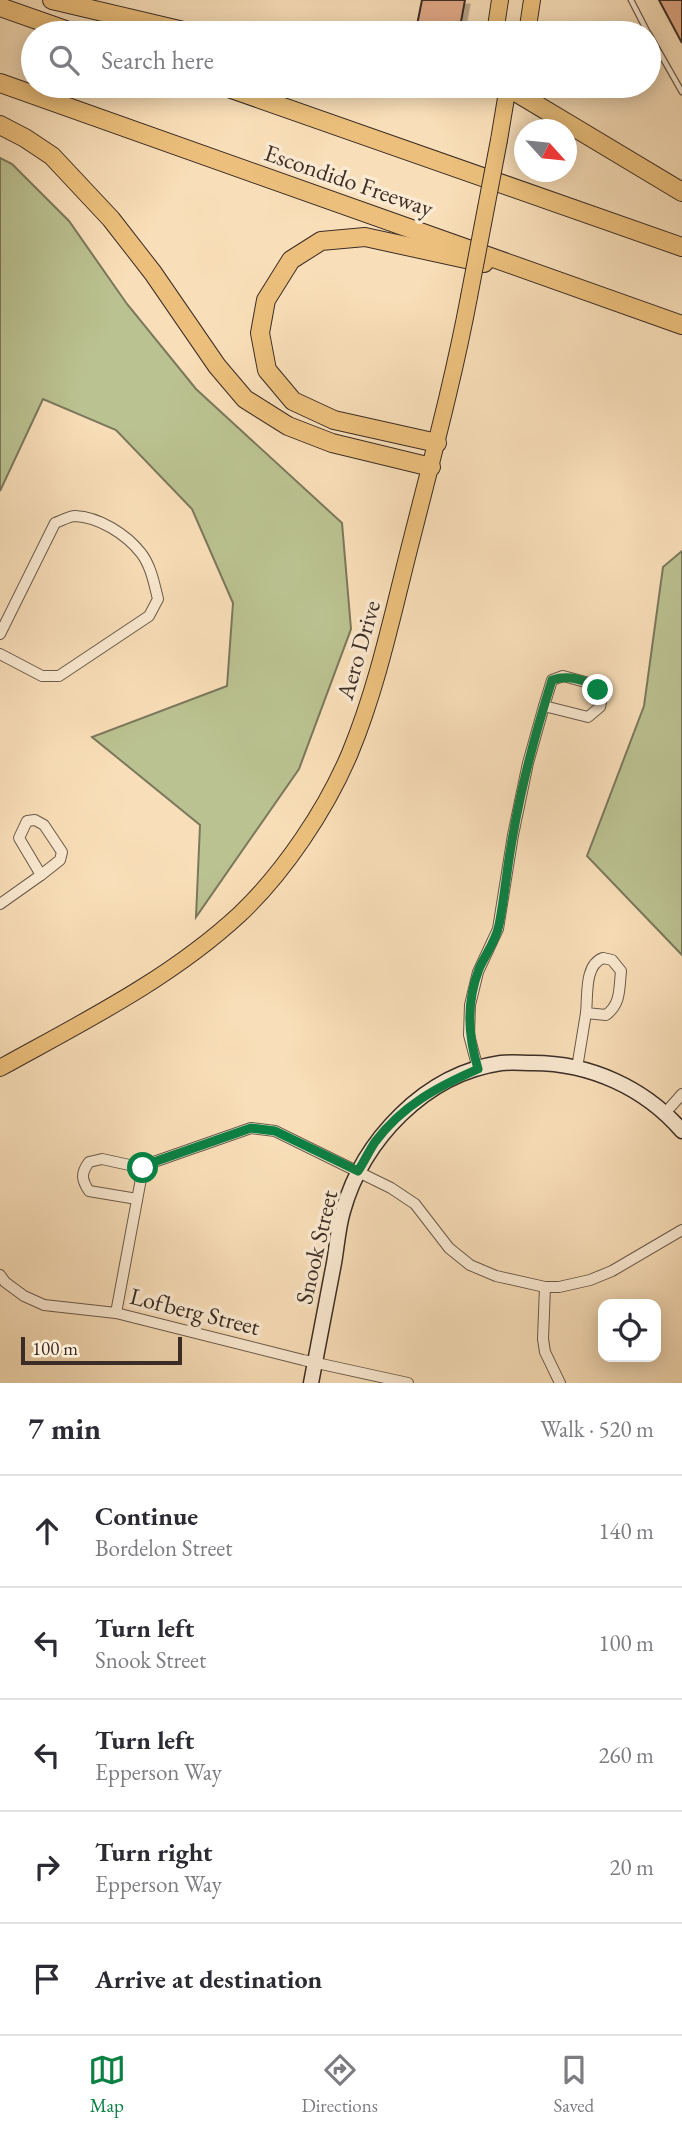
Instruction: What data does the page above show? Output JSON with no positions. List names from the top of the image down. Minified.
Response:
{"streets":{"highway":["Escondido Freeway"],"main road":["Aero Drive"],"street":["Snook Street","Lofberg Street"]},"crossings":[["Snook Street","Lofberg Street"]],"scale_bar":"100 m","north":"bottom right","page":{"search":"Search here","scale":"100 m","heading":["7 min","Walk · 520 m"],"list":[["Continue","Bordelon Street","140 m"],["Turn left","Snook Street","100 m"],["Turn left","Epperson Way","260 m"],["Turn right","Epperson Way","20 m"],"Arrive at destination"],"nav":["Map","Directions","Saved"]}}
